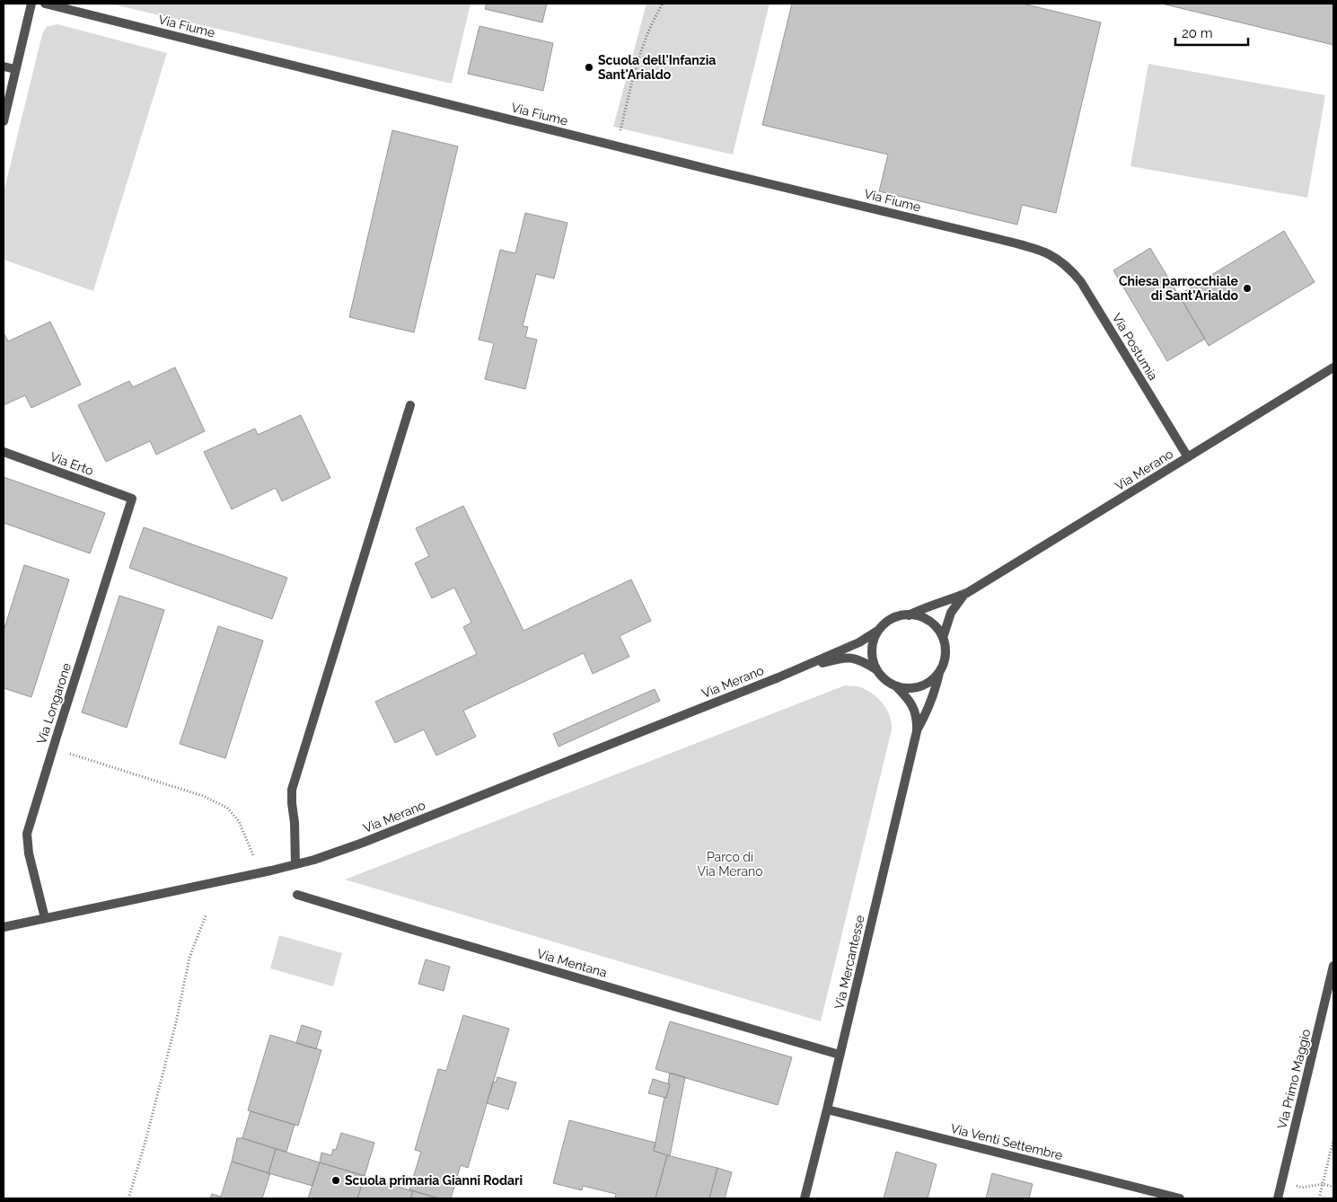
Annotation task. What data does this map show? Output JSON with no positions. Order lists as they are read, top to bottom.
{
  "streets": {
    "street": [
      "Via Fiume",
      "Via Postumia",
      "Via Erto",
      "Via Merano",
      "Via Longarone",
      "Via Mercantesse",
      "Via Mentana",
      "Via Primo Maggio",
      "Via Venti Settembre"
    ]
  },
  "crossings": [
    ["Via Fiume", "Via Postumia"],
    ["Via Postumia", "Via Merano"],
    ["Via Erto", "Via Longarone"],
    ["Via Merano", "Via Longarone"],
    ["Via Mercantesse", "Via Mentana"],
    ["Via Mercantesse", "Via Venti Settembre"]
  ],
  "parks": ["Parco di Via Merano"],
  "places": ["Scuola dell'Infanzia Sant'Arialdo", "Chiesa parrocchiale di Sant'Arialdo", "Scuola primaria Gianni Rodari"],
  "scale_bar": "20 m"
}
